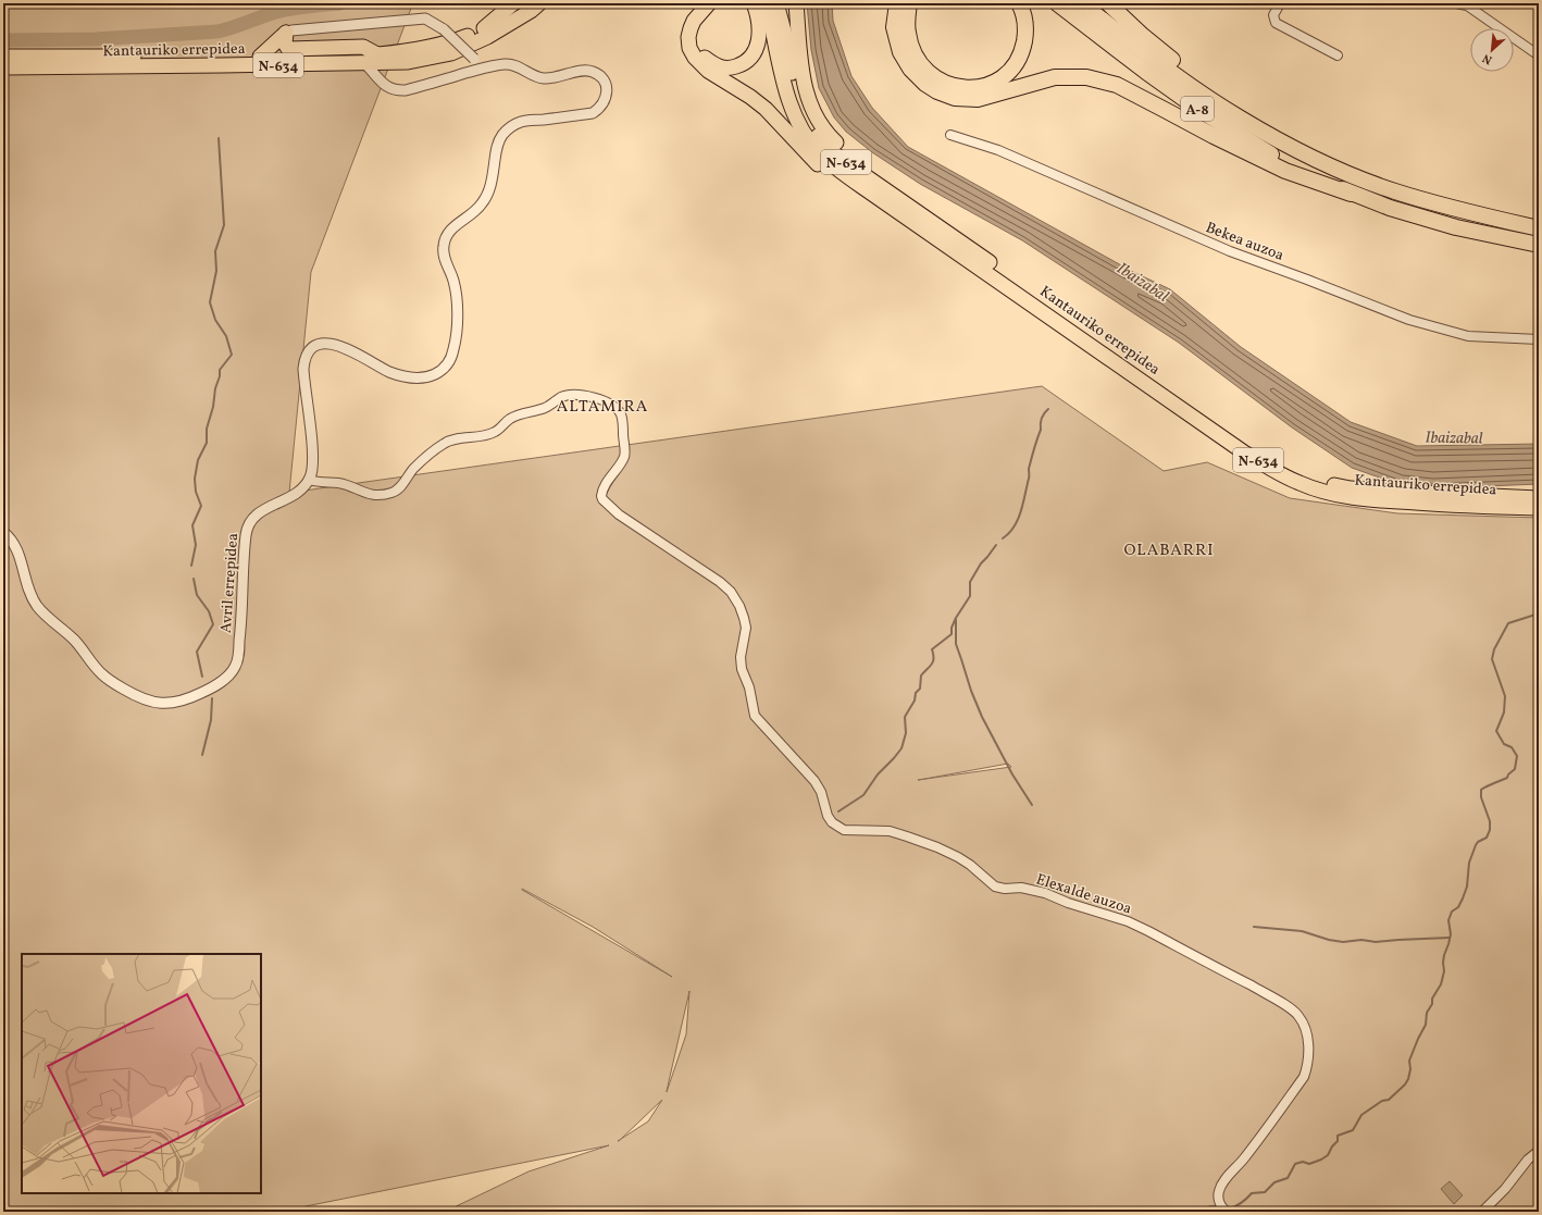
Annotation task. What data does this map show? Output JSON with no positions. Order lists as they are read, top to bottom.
{
  "streets": {
    "highway": ["Kantauriko errepidea", "N-634", "A-8"],
    "street": ["Bekea auzoa", "Avril errepidea", "Elexalde auzoa"]
  },
  "crossings": [
    ["Kantauriko errepidea", "N-634"],
    ["Avril errepidea", "Elexalde auzoa"]
  ],
  "districts": ["ALTAMIRA", "OLABARRI"],
  "water": ["Ibaizabal"],
  "north": "bottom left"
}
